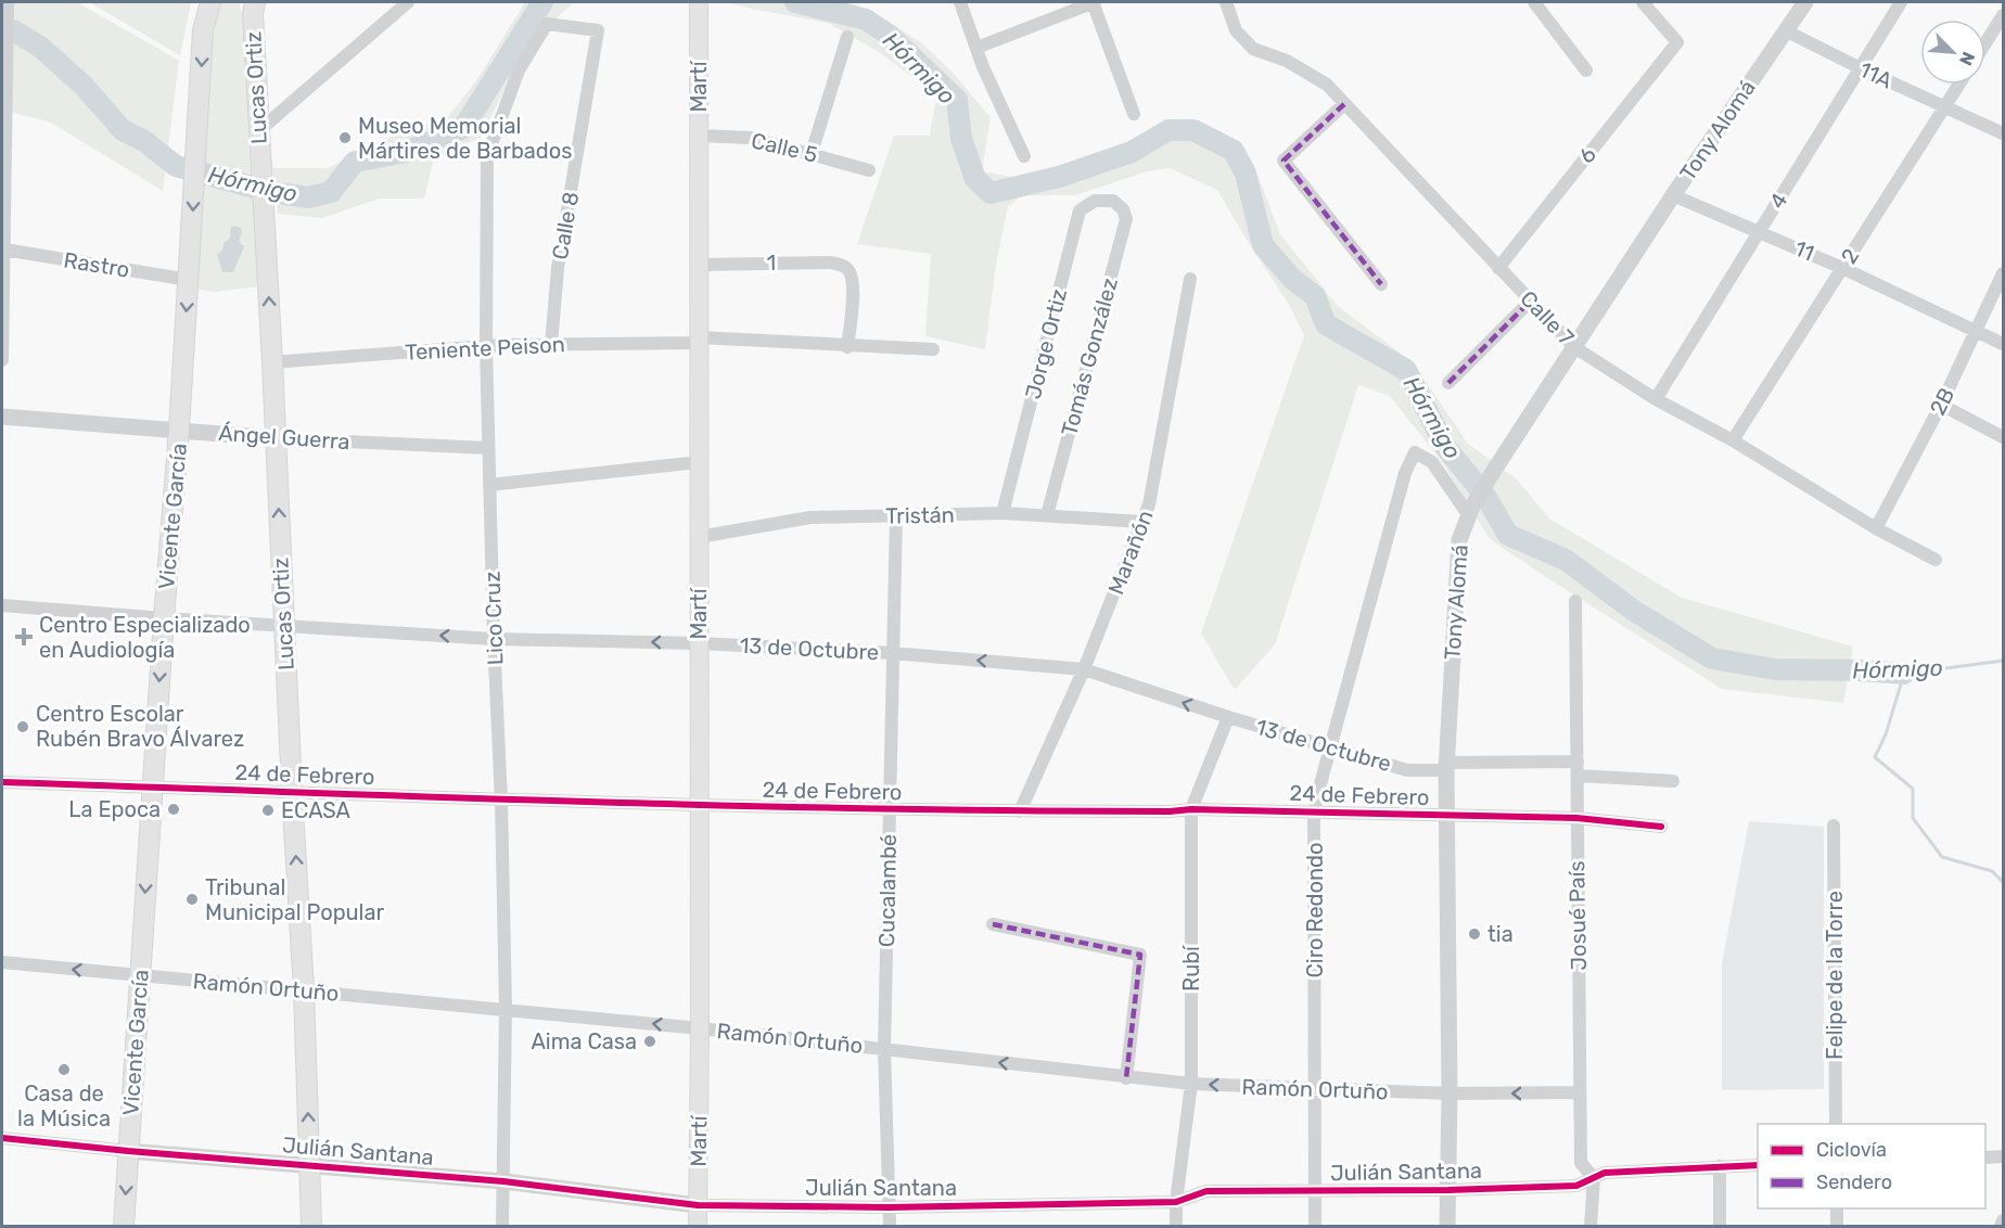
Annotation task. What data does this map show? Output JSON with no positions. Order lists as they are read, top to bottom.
{
  "streets": {
    "main road": ["Martí", "Lucas Ortiz", "Vicente García"],
    "street": [
      "11A",
      "Tony Alomá",
      "Calle 5",
      "6",
      "4",
      "Calle 8",
      "11",
      "2",
      "1",
      "Rastro",
      "Calle 7",
      "Jorge Ortiz",
      "Teniente Peison",
      "Tomás González",
      "2B",
      "Ángel Guerra",
      "Tristán",
      "Marañón",
      "Lico Cruz",
      "13 de Octubre",
      "24 de Febrero",
      "Cucalambé",
      "Ciro Redondo",
      "Josué País",
      "Rubí",
      "Felipe de la Torre",
      "Ramón Ortuño",
      "Julián Santana"
    ]
  },
  "crossings": [
    ["11A", "Tony Alomá"],
    ["11A", "4"],
    ["11A", "2"],
    ["Martí", "Calle 5"],
    ["Martí", "1"],
    ["Martí", "Teniente Peison"],
    ["Martí", "Tristán"],
    ["Martí", "13 de Octubre"],
    ["Martí", "24 de Febrero"],
    ["Martí", "Ramón Ortuño"],
    ["Martí", "Julián Santana"],
    ["Lucas Ortiz", "Teniente Peison"],
    ["Lucas Ortiz", "Ángel Guerra"],
    ["Lucas Ortiz", "13 de Octubre"],
    ["Lucas Ortiz", "24 de Febrero"],
    ["Lucas Ortiz", "Ramón Ortuño"],
    ["Lucas Ortiz", "Julián Santana"],
    ["Tony Alomá", "11"],
    ["Tony Alomá", "Calle 7"],
    ["Tony Alomá", "13 de Octubre"],
    ["Tony Alomá", "24 de Febrero"],
    ["Tony Alomá", "Ciro Redondo"],
    ["Tony Alomá", "Ramón Ortuño"],
    ["Tony Alomá", "Julián Santana"],
    ["6", "Calle 7"],
    ["4", "11"],
    ["4", "Calle 7"],
    ["Calle 8", "Teniente Peison"],
    ["Calle 8", "Lico Cruz"],
    ["11", "2"],
    ["11", "2B"],
    ["2", "Calle 7"],
    ["1", "Teniente Peison"],
    ["Rastro", "Vicente García"],
    ["Calle 7", "2B"],
    ["Jorge Ortiz", "Tomás González"],
    ["Jorge Ortiz", "Tristán"],
    ["Teniente Peison", "Lico Cruz"],
    ["Tomás González", "Tristán"],
    ["Ángel Guerra", "Vicente García"],
    ["Ángel Guerra", "Lico Cruz"],
    ["Tristán", "Marañón"],
    ["Tristán", "Cucalambé"],
    ["Vicente García", "13 de Octubre"],
    ["Vicente García", "24 de Febrero"],
    ["Vicente García", "Ramón Ortuño"],
    ["Vicente García", "Julián Santana"],
    ["Marañón", "13 de Octubre"],
    ["Marañón", "24 de Febrero"],
    ["Lico Cruz", "13 de Octubre"],
    ["Lico Cruz", "24 de Febrero"],
    ["Lico Cruz", "Ramón Ortuño"],
    ["Lico Cruz", "Julián Santana"],
    ["13 de Octubre", "Cucalambé"],
    ["13 de Octubre", "Ciro Redondo"],
    ["13 de Octubre", "Josué País"],
    ["13 de Octubre", "Rubí"],
    ["24 de Febrero", "Cucalambé"],
    ["24 de Febrero", "Ciro Redondo"],
    ["24 de Febrero", "Josué País"],
    ["24 de Febrero", "Rubí"],
    ["Cucalambé", "Ramón Ortuño"],
    ["Cucalambé", "Julián Santana"],
    ["Ciro Redondo", "Ramón Ortuño"],
    ["Ciro Redondo", "Julián Santana"],
    ["Josué País", "Ramón Ortuño"],
    ["Josué País", "Julián Santana"],
    ["Rubí", "Ramón Ortuño"],
    ["Rubí", "Julián Santana"]
  ],
  "one_way": [
    "Lucas Ortiz",
    "Vicente García",
    "13 de Octubre",
    "Ramón Ortuño"
  ],
  "water": ["Hórmigo"],
  "places": {
    "other": [
      "Museo Memorial Mártires de Barbados",
      "Centro Escolar Rubén Bravo Álvarez",
      "La Epoca",
      "ECASA",
      "Tribunal Municipal Popular",
      "tia",
      "Aima Casa",
      "Casa de la Música"
    ],
    "health": ["Centro Especializado en Audiología"]
  },
  "legend": ["Ciclovía", "Sendero"],
  "north": "bottom right"
}
